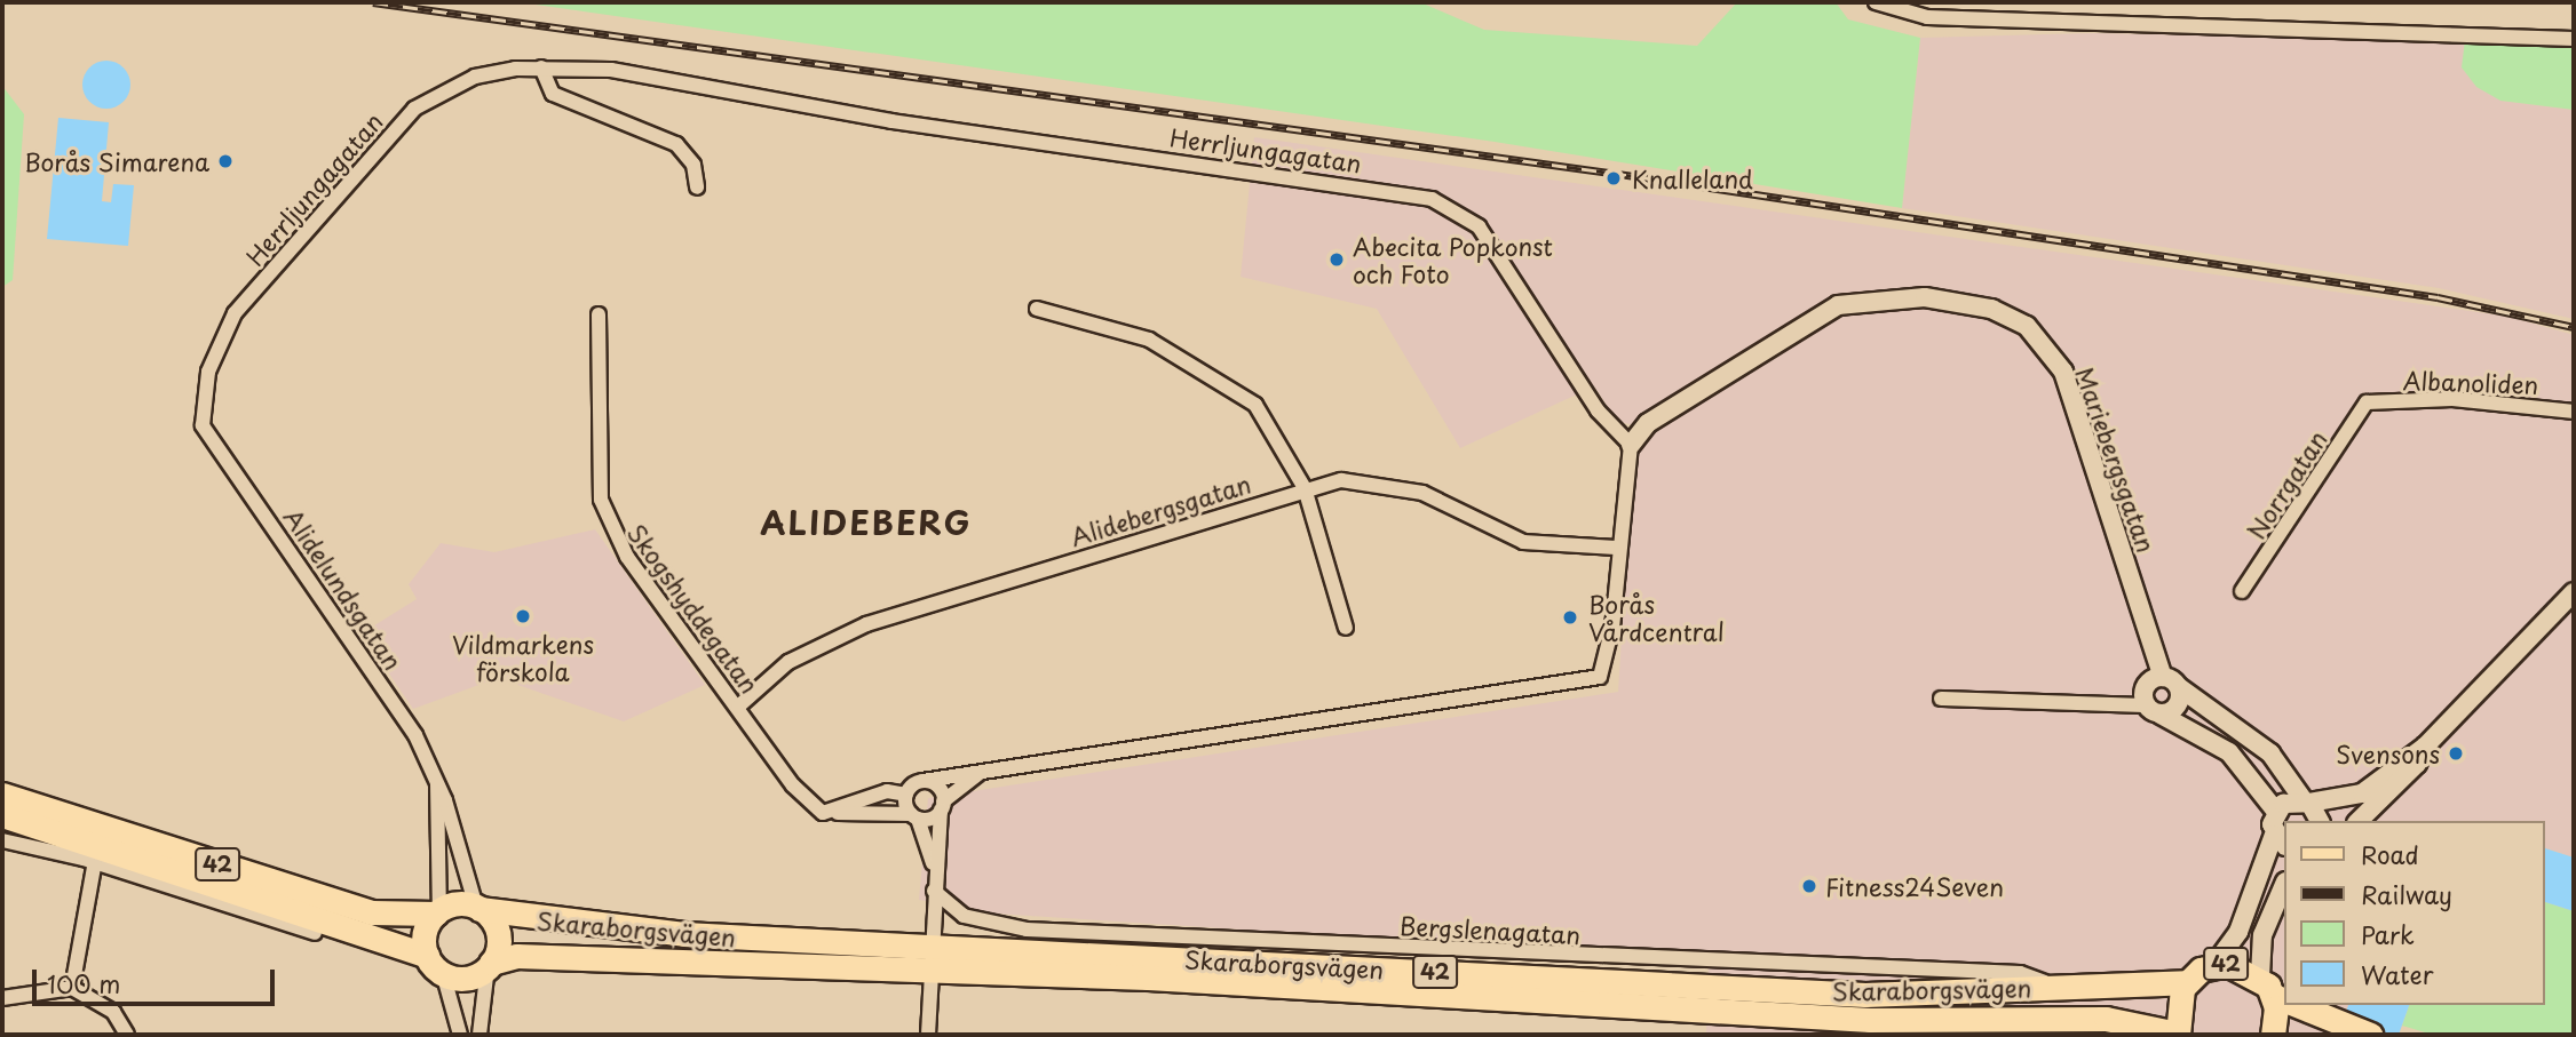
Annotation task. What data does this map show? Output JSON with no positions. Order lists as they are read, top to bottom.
{
  "streets": {
    "main road": ["42", "Skaraborgsvägen"],
    "street": [
      "Herrljungagatan",
      "Albanoliden",
      "Mariebergsgatan",
      "Norrgatan",
      "Alidebergsgatan",
      "Alidelundsgatan",
      "Skogshyddegatan",
      "Bergslenagatan"
    ]
  },
  "crossings": [
    ["Herrljungagatan", "Mariebergsgatan"],
    ["Herrljungagatan", "Alidelundsgatan"],
    ["Albanoliden", "Norrgatan"],
    ["Alidebergsgatan", "Skogshyddegatan"],
    ["Alidelundsgatan", "42"],
    ["Alidelundsgatan", "Skaraborgsvägen"],
    ["42", "Skaraborgsvägen"],
    ["Skaraborgsvägen", "Bergslenagatan"]
  ],
  "districts": ["ALIDEBERG"],
  "places": [
    "Borås Simarena",
    "Knalleland",
    "Abecita Popkonst och Foto",
    "Vildmarkens förskola",
    "Borås Vårdcentral",
    "Svensons",
    "Fitness24Seven"
  ],
  "legend": [
    "Road",
    "Railway",
    "Park",
    "Water"
  ],
  "scale_bar": "100 m"
}
